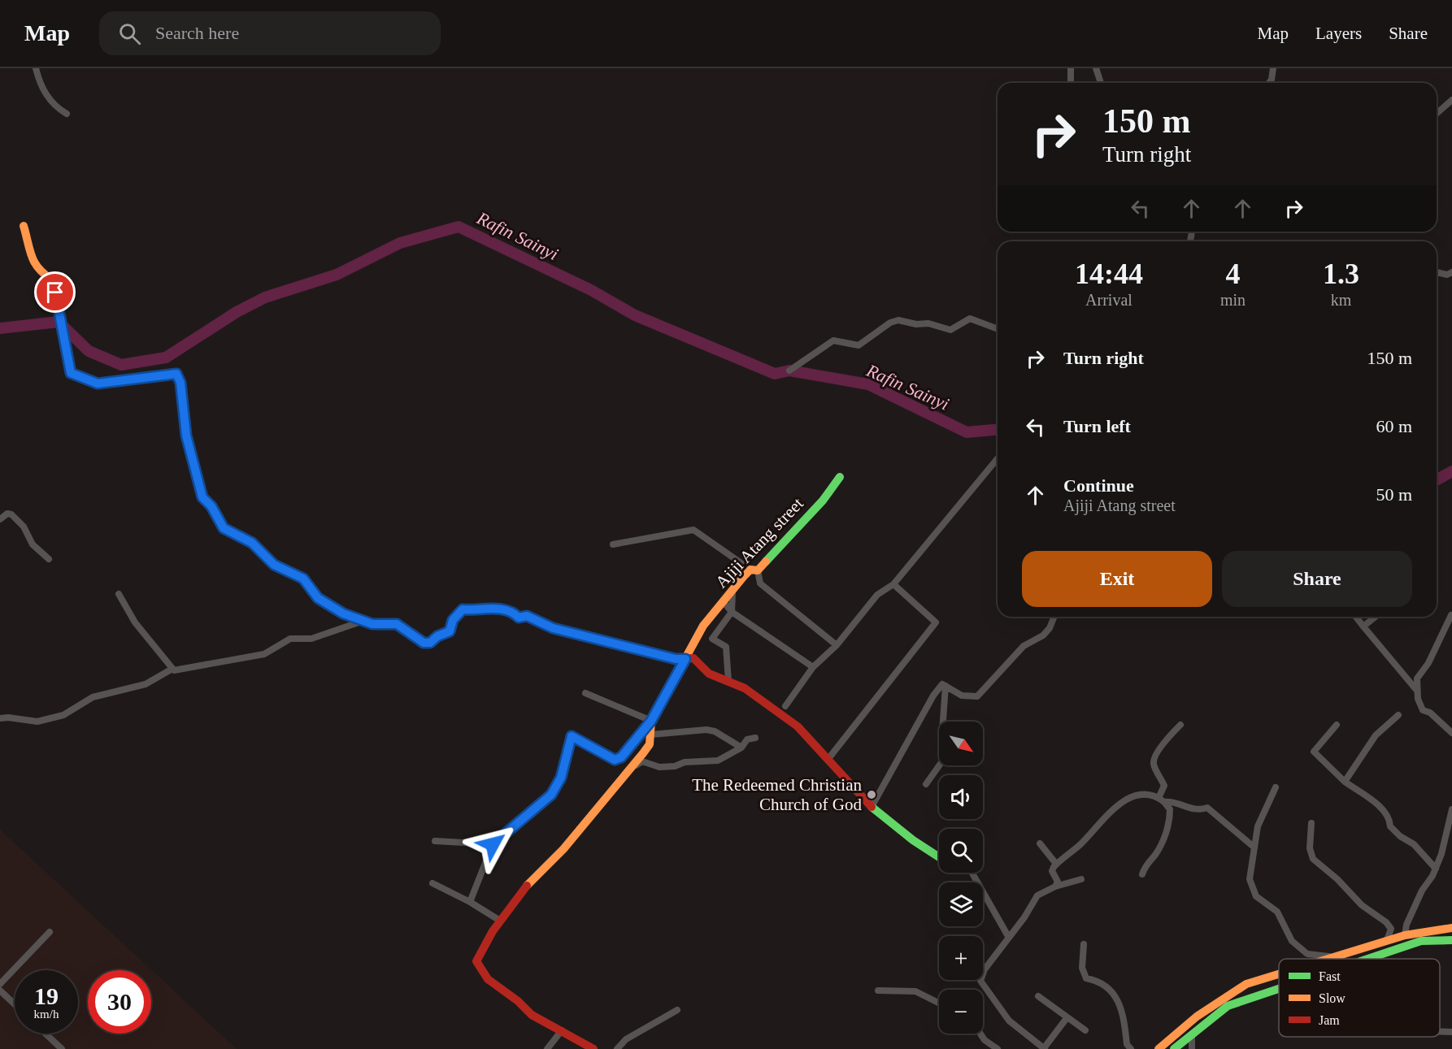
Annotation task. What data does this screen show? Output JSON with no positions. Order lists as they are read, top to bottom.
{
  "streets": {
    "street": ["Ajiji Atang street"]
  },
  "water": ["Rafin Sainyi"],
  "places": ["The Redeemed Christian Church of God"],
  "legend": ["Fast", "Slow", "Jam"],
  "north": "bottom right",
  "page": {
    "header": "Map",
    "search": "Search here",
    "nav": ["Map", "Layers", "Share"],
    "turn": ["150 m", "Turn right"],
    "eta": [
      "14:44",
      "Arrival",
      "4",
      "min",
      "1.3",
      "km"
    ],
    "list": [
      {
        "name": "Turn right",
        "value": "150 m"
      },
      {
        "name": "Turn left",
        "value": "60 m"
      },
      {
        "name": "Continue",
        "note": "Ajiji Atang street",
        "value": "50 m"
      }
    ],
    "buttons": ["Exit", "Share"],
    "map_buttons": ["+", "−"],
    "speed": "19 km/h",
    "limit": "30"
  }
}
